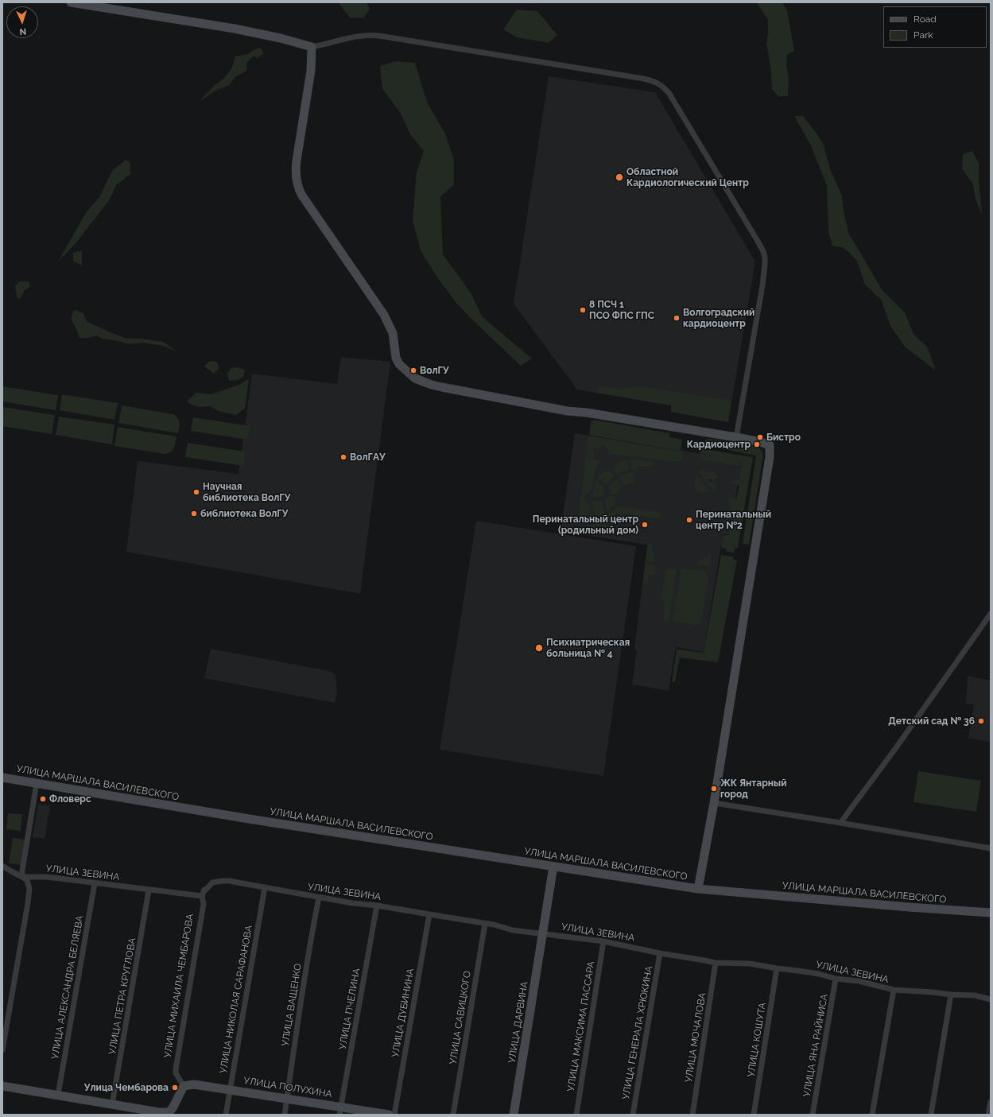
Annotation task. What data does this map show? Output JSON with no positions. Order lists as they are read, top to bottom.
{
  "streets": {
    "street": [
      "УЛИЦА МАРШАЛА ВАСИЛЕВСКОГО",
      "УЛИЦА ЗЕВИНА",
      "УЛИЦА МИХАИЛА ЧЕМБАРОВА",
      "УЛИЦА АЛЕКСАНДРА БЕЛЯЕВА",
      "УЛИЦА ПЕТРА КРУГЛОВА",
      "УЛИЦА НИКОЛАЯ САРАФАНОВА",
      "УЛИЦА ВАЩЕНКО",
      "УЛИЦА ПЧЕЛИНА",
      "УЛИЦА ДУБИНИНА",
      "УЛИЦА САВИЦКОГО",
      "УЛИЦА ДАРВИНА",
      "УЛИЦА МАКСИМА ПАССАРА",
      "УЛИЦА ГЕНЕРАЛА ХРЮКИНА",
      "УЛИЦА МОЧАЛОВА",
      "УЛИЦА КОШУТА",
      "УЛИЦА ЯНА РАЙНИСА",
      "УЛИЦА ПОЛУХИНА"
    ]
  },
  "crossings": [
    ["УЛИЦА МАРШАЛА ВАСИЛЕВСКОГО", "УЛИЦА ДАРВИНА"],
    ["УЛИЦА ЗЕВИНА", "УЛИЦА МИХАИЛА ЧЕМБАРОВА"],
    ["УЛИЦА ЗЕВИНА", "УЛИЦА АЛЕКСАНДРА БЕЛЯЕВА"],
    ["УЛИЦА ЗЕВИНА", "УЛИЦА ПЕТРА КРУГЛОВА"],
    ["УЛИЦА ЗЕВИНА", "УЛИЦА НИКОЛАЯ САРАФАНОВА"],
    ["УЛИЦА ЗЕВИНА", "УЛИЦА ВАЩЕНКО"],
    ["УЛИЦА ЗЕВИНА", "УЛИЦА ПЧЕЛИНА"],
    ["УЛИЦА ЗЕВИНА", "УЛИЦА ДУБИНИНА"],
    ["УЛИЦА ЗЕВИНА", "УЛИЦА САВИЦКОГО"],
    ["УЛИЦА ЗЕВИНА", "УЛИЦА ДАРВИНА"],
    ["УЛИЦА ЗЕВИНА", "УЛИЦА МАКСИМА ПАССАРА"],
    ["УЛИЦА ЗЕВИНА", "УЛИЦА ГЕНЕРАЛА ХРЮКИНА"],
    ["УЛИЦА ЗЕВИНА", "УЛИЦА МОЧАЛОВА"],
    ["УЛИЦА ЗЕВИНА", "УЛИЦА КОШУТА"],
    ["УЛИЦА ЗЕВИНА", "УЛИЦА ЯНА РАЙНИСА"],
    ["УЛИЦА МИХАИЛА ЧЕМБАРОВА", "УЛИЦА ПОЛУХИНА"],
    ["УЛИЦА НИКОЛАЯ САРАФАНОВА", "УЛИЦА ПОЛУХИНА"],
    ["УЛИЦА ВАЩЕНКО", "УЛИЦА ПОЛУХИНА"],
    ["УЛИЦА ПЧЕЛИНА", "УЛИЦА ПОЛУХИНА"]
  ],
  "places": [
    "Областной Кардиологический Центр",
    "8 ПСЧ 1 ПСО ФПС ГПС",
    "Волгоградский кардиоцентр",
    "ВолГУ",
    "Бистро",
    "Кардиоцентр",
    "ВолГАУ",
    "Научная библиотека ВолГУ",
    "библиотека ВолГУ",
    "Перинатальный центр №2",
    "Перинатальный центр (родильный дом)",
    "Психиатрическая больница № 4",
    "Детский сад № 36",
    "ЖК Янтарный город",
    "Фловерс",
    "Улица Чембарова"
  ],
  "legend": ["Road", "Park"],
  "north": "bottom"
}
